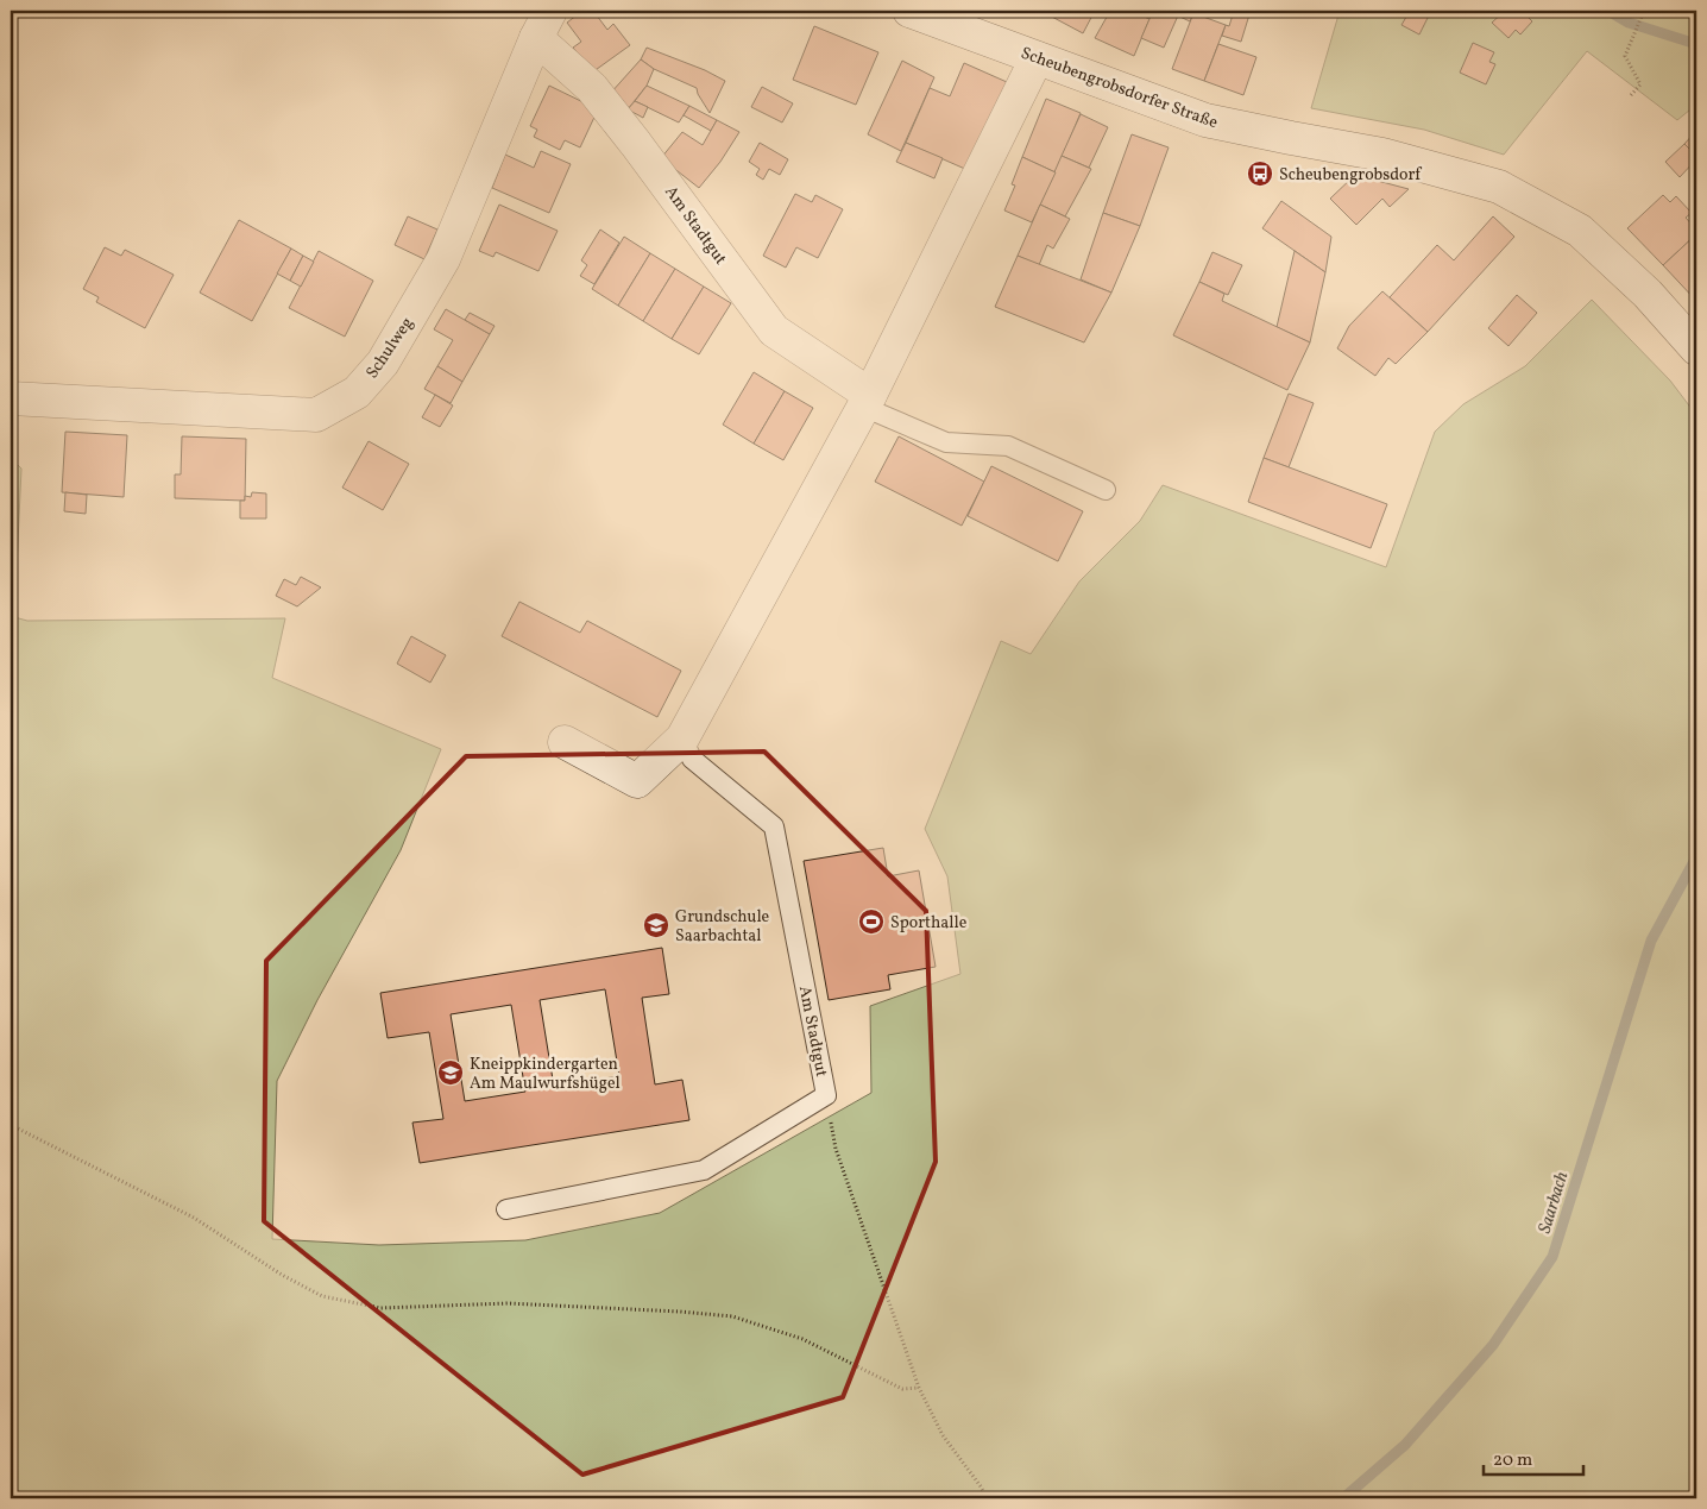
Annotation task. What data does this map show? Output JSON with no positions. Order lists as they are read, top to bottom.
{
  "streets": {
    "street": ["Scheubengrobsdorfer Straße", "Am Stadtgut", "Schulweg"]
  },
  "crossings": [
    ["Am Stadtgut", "Schulweg"]
  ],
  "water": ["Saarbach"],
  "places": {
    "bus stop": ["Scheubengrobsdorf"],
    "sports": ["Sporthalle"],
    "school or university": ["Grundschule Saarbachtal", "Kneippkindergarten Am Maulwurfshügel"]
  },
  "scale_bar": "20 m"
}
